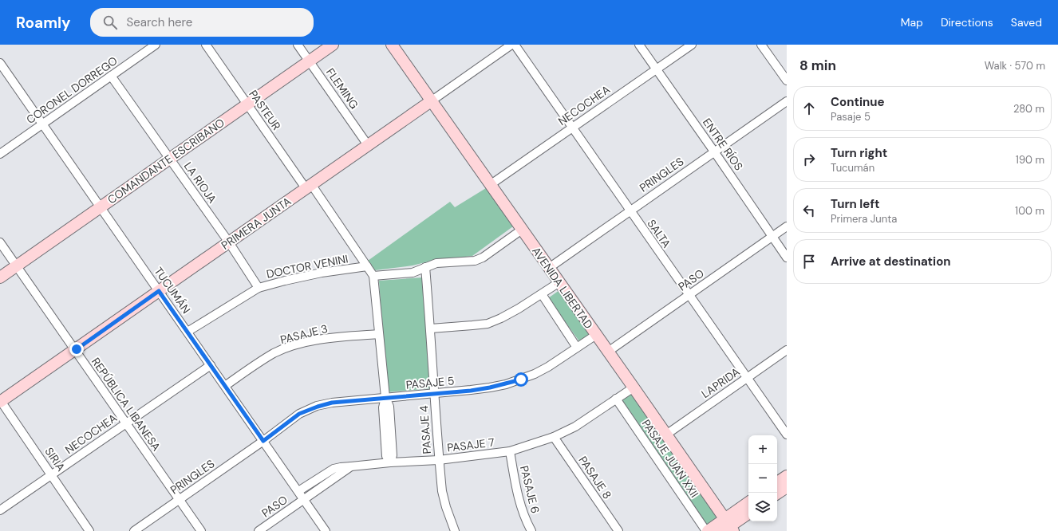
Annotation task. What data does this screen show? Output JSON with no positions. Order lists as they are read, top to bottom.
{
  "streets": {
    "main road": ["COMANDANTE ESCRIBANO", "PRIMERA JUNTA", "AVENIDA LIBERTAD"],
    "street": [
      "FLEMING",
      "CORONEL DORREGO",
      "NECOCHEA",
      "PASTEUR",
      "ENTRE RÍOS",
      "PRINGLES",
      "LA RIOJA",
      "SALTA",
      "DOCTOR VENINI",
      "PASO",
      "TUCUMÁN",
      "PASAJE 3",
      "PASAJE 5",
      "LAPRIDA",
      "REPÚBLICA LIBANESA",
      "PASAJE 4",
      "PASAJE 7",
      "PASAJE JUAN XXII",
      "SIRIA",
      "PASAJE 8",
      "PASAJE 6"
    ]
  },
  "crossings": [
    ["FLEMING", "COMANDANTE ESCRIBANO"],
    ["FLEMING", "PRIMERA JUNTA"],
    ["CORONEL DORREGO", "LA RIOJA"],
    ["CORONEL DORREGO", "TUCUMÁN"],
    ["NECOCHEA", "ENTRE RÍOS"],
    ["NECOCHEA", "SALTA"],
    ["NECOCHEA", "AVENIDA LIBERTAD"],
    ["NECOCHEA", "TUCUMÁN"],
    ["NECOCHEA", "REPÚBLICA LIBANESA"],
    ["NECOCHEA", "SIRIA"],
    ["PASTEUR", "COMANDANTE ESCRIBANO"],
    ["PASTEUR", "PRIMERA JUNTA"],
    ["PASTEUR", "DOCTOR VENINI"],
    ["ENTRE RÍOS", "PRINGLES"],
    ["ENTRE RÍOS", "PASO"],
    ["COMANDANTE ESCRIBANO", "LA RIOJA"],
    ["COMANDANTE ESCRIBANO", "TUCUMÁN"],
    ["COMANDANTE ESCRIBANO", "REPÚBLICA LIBANESA"],
    ["PRINGLES", "SALTA"],
    ["PRINGLES", "AVENIDA LIBERTAD"],
    ["PRINGLES", "TUCUMÁN"],
    ["PRINGLES", "PASAJE 5"],
    ["PRINGLES", "REPÚBLICA LIBANESA"],
    ["LA RIOJA", "PRIMERA JUNTA"],
    ["LA RIOJA", "DOCTOR VENINI"],
    ["PRIMERA JUNTA", "AVENIDA LIBERTAD"],
    ["PRIMERA JUNTA", "TUCUMÁN"],
    ["PRIMERA JUNTA", "REPÚBLICA LIBANESA"],
    ["PRIMERA JUNTA", "SIRIA"],
    ["SALTA", "PASO"],
    ["SALTA", "LAPRIDA"],
    ["DOCTOR VENINI", "TUCUMÁN"],
    ["PASO", "AVENIDA LIBERTAD"],
    ["PASO", "TUCUMÁN"],
    ["PASO", "PASAJE 7"],
    ["AVENIDA LIBERTAD", "PASAJE 5"],
    ["AVENIDA LIBERTAD", "LAPRIDA"],
    ["AVENIDA LIBERTAD", "PASAJE 7"],
    ["TUCUMÁN", "PASAJE 3"],
    ["TUCUMÁN", "PASAJE 5"],
    ["TUCUMÁN", "PASAJE 7"],
    ["PASAJE 5", "PASAJE 4"],
    ["PASAJE 4", "PASAJE 7"],
    ["PASAJE 7", "PASAJE JUAN XXII"],
    ["PASAJE 7", "PASAJE 8"],
    ["PASAJE 7", "PASAJE 6"]
  ],
  "page": {
    "header": "Roamly",
    "search": "Search here",
    "nav": ["Map", "Directions", "Saved"],
    "heading": ["8 min", "Walk · 570 m"],
    "list": [
      ["Continue", "Pasaje 5", "280 m"],
      ["Turn right", "Tucumán", "190 m"],
      ["Turn left", "Primera Junta", "100 m"],
      "Arrive at destination"
    ],
    "map_buttons": ["+", "−"]
  }
}
